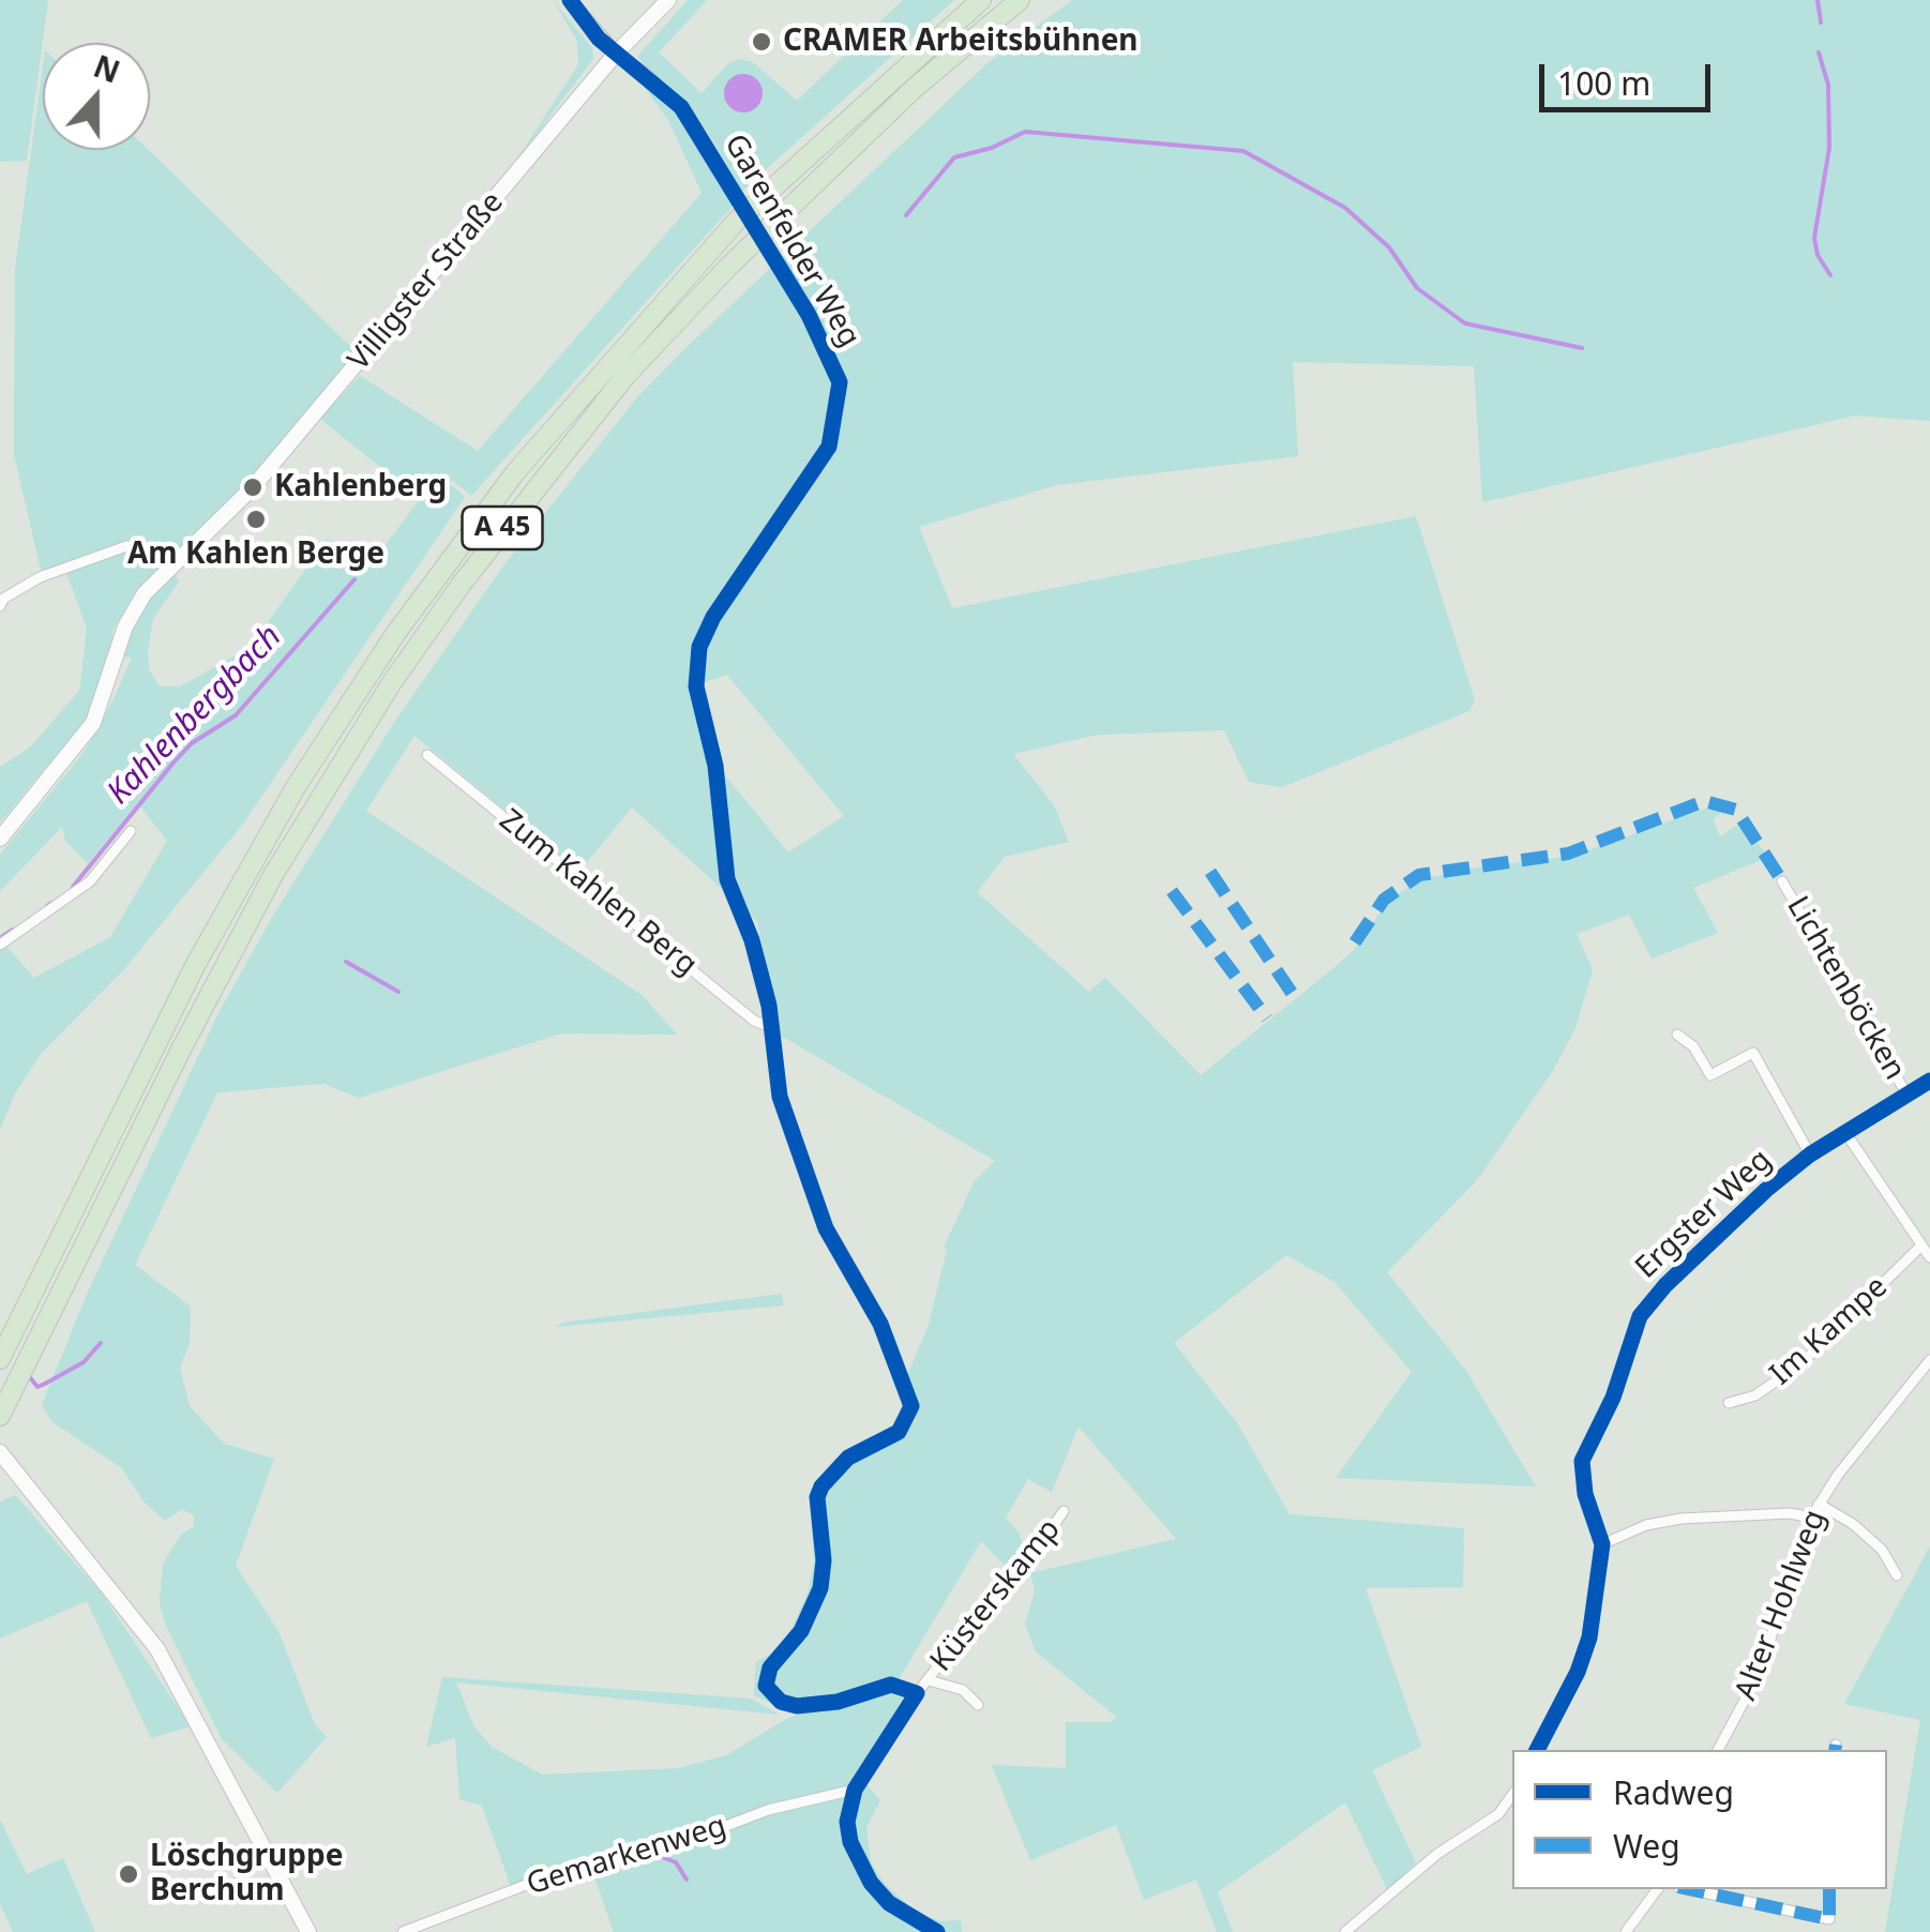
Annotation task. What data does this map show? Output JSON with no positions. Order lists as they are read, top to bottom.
{
  "streets": {
    "highway": ["A 45"],
    "main road": ["Villigster Straße"],
    "street": [
      "Garenfelder Weg",
      "Zum Kahlen Berg",
      "Lichtenböcken",
      "Ergster Weg",
      "Im Kampe",
      "Küsterskamp",
      "Alter Hohlweg",
      "Gemarkenweg"
    ]
  },
  "crossings": [
    ["Garenfelder Weg", "Villigster Straße"],
    ["Garenfelder Weg", "Zum Kahlen Berg"],
    ["Garenfelder Weg", "Küsterskamp"],
    ["Lichtenböcken", "Ergster Weg"]
  ],
  "water": ["Kahlenbergbach"],
  "places": [
    "CRAMER Arbeitsbühnen",
    "Kahlenberg",
    "Am Kahlen Berge",
    "Löschgruppe Berchum"
  ],
  "legend": ["Radweg", "Weg"],
  "scale_bar": "100 m",
  "north": "top"
}
